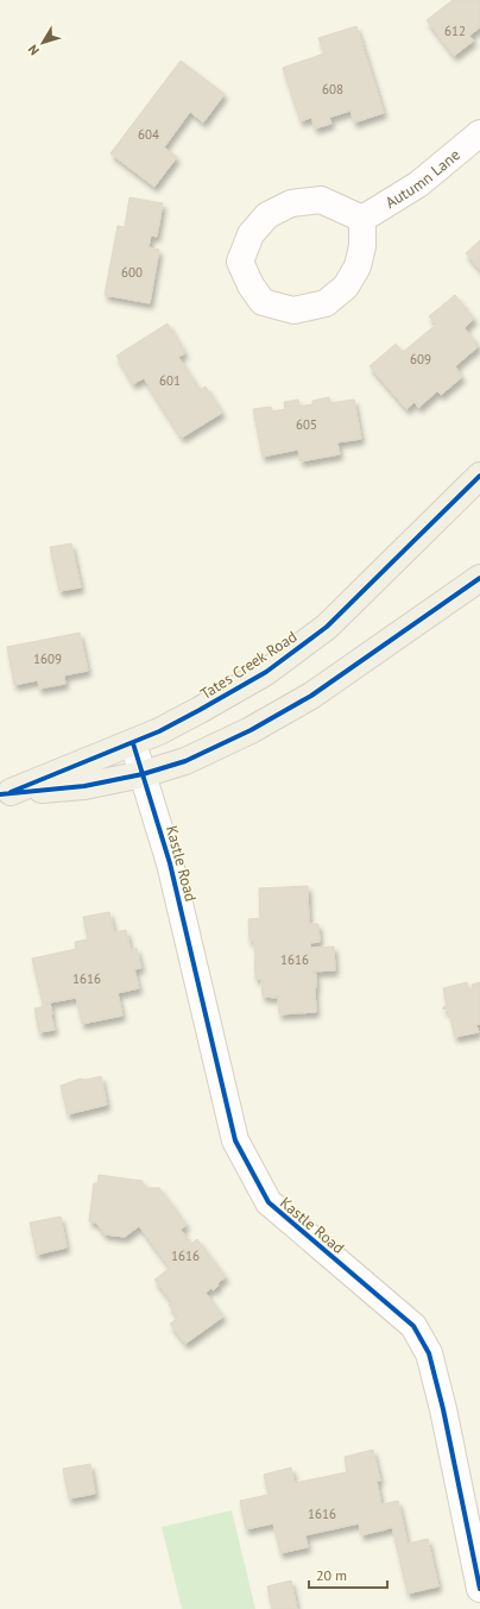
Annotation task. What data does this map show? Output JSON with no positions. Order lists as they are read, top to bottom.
{
  "streets": {
    "main road": ["Tates Creek Road"],
    "street": ["Autumn Lane", "Kastle Road"]
  },
  "crossings": [
    ["Tates Creek Road", "Kastle Road"]
  ],
  "house_numbers": [
    "612",
    "608",
    "604",
    "600",
    "609",
    "601",
    "605",
    "1609",
    "1616",
    "1616",
    "1616",
    "1616"
  ],
  "scale_bar": "20 m",
  "north": "bottom left"
}
